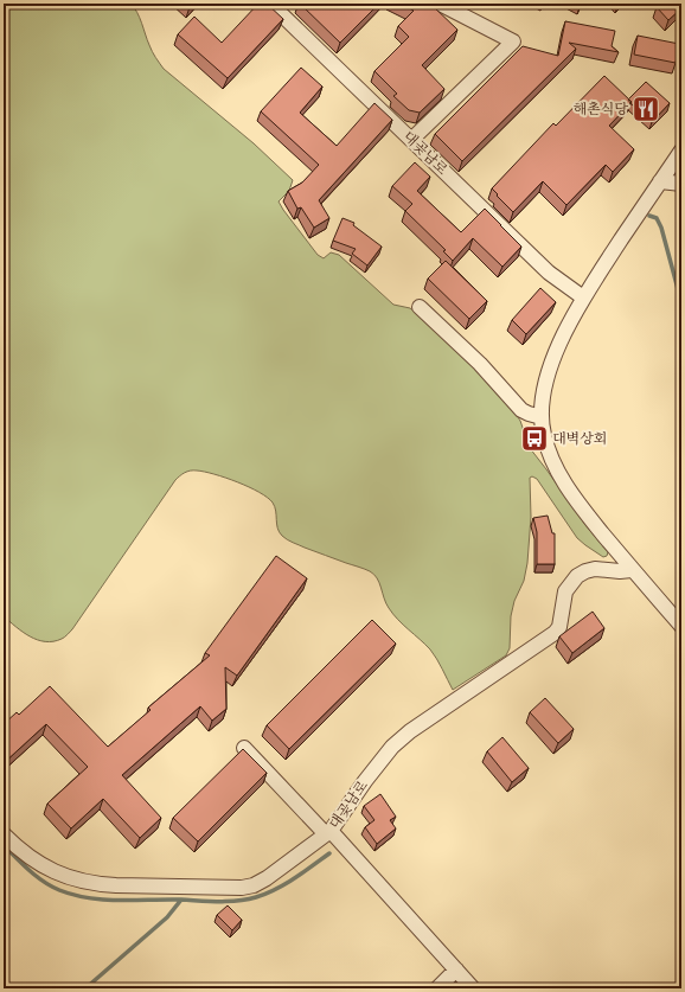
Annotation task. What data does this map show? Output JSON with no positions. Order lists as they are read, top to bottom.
{
  "streets": {
    "street": ["대곶남로"]
  },
  "places": {
    "restaurant": ["해촌식당"],
    "bus stop": ["대벽상회"]
  }
}
